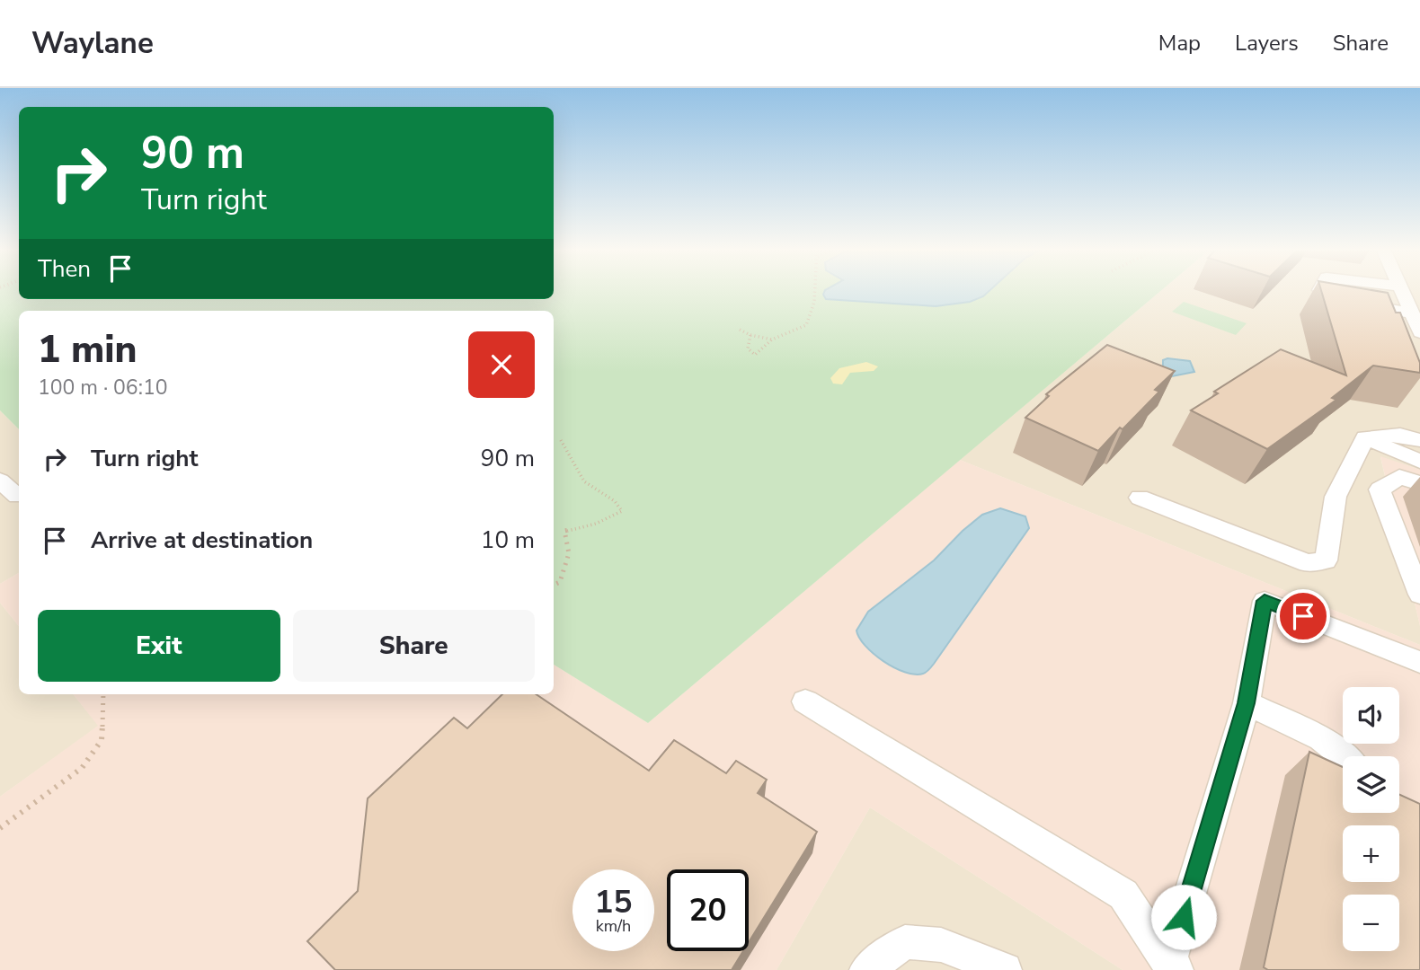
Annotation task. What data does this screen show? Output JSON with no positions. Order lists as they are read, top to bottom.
{
  "page": {
    "header": "Waylane",
    "nav": ["Map", "Layers", "Share"],
    "turn": ["90 m", "Turn right"],
    "then": "Then",
    "heading": ["1 min", "100 m · 06:10"],
    "list": [
      {
        "name": "Turn right",
        "value": "90 m"
      },
      {
        "name": "Arrive at destination",
        "value": "10 m"
      }
    ],
    "buttons": ["Exit", "Share"],
    "map_buttons": ["+", "−"],
    "speed": "15 km/h",
    "limit": "20"
  }
}
